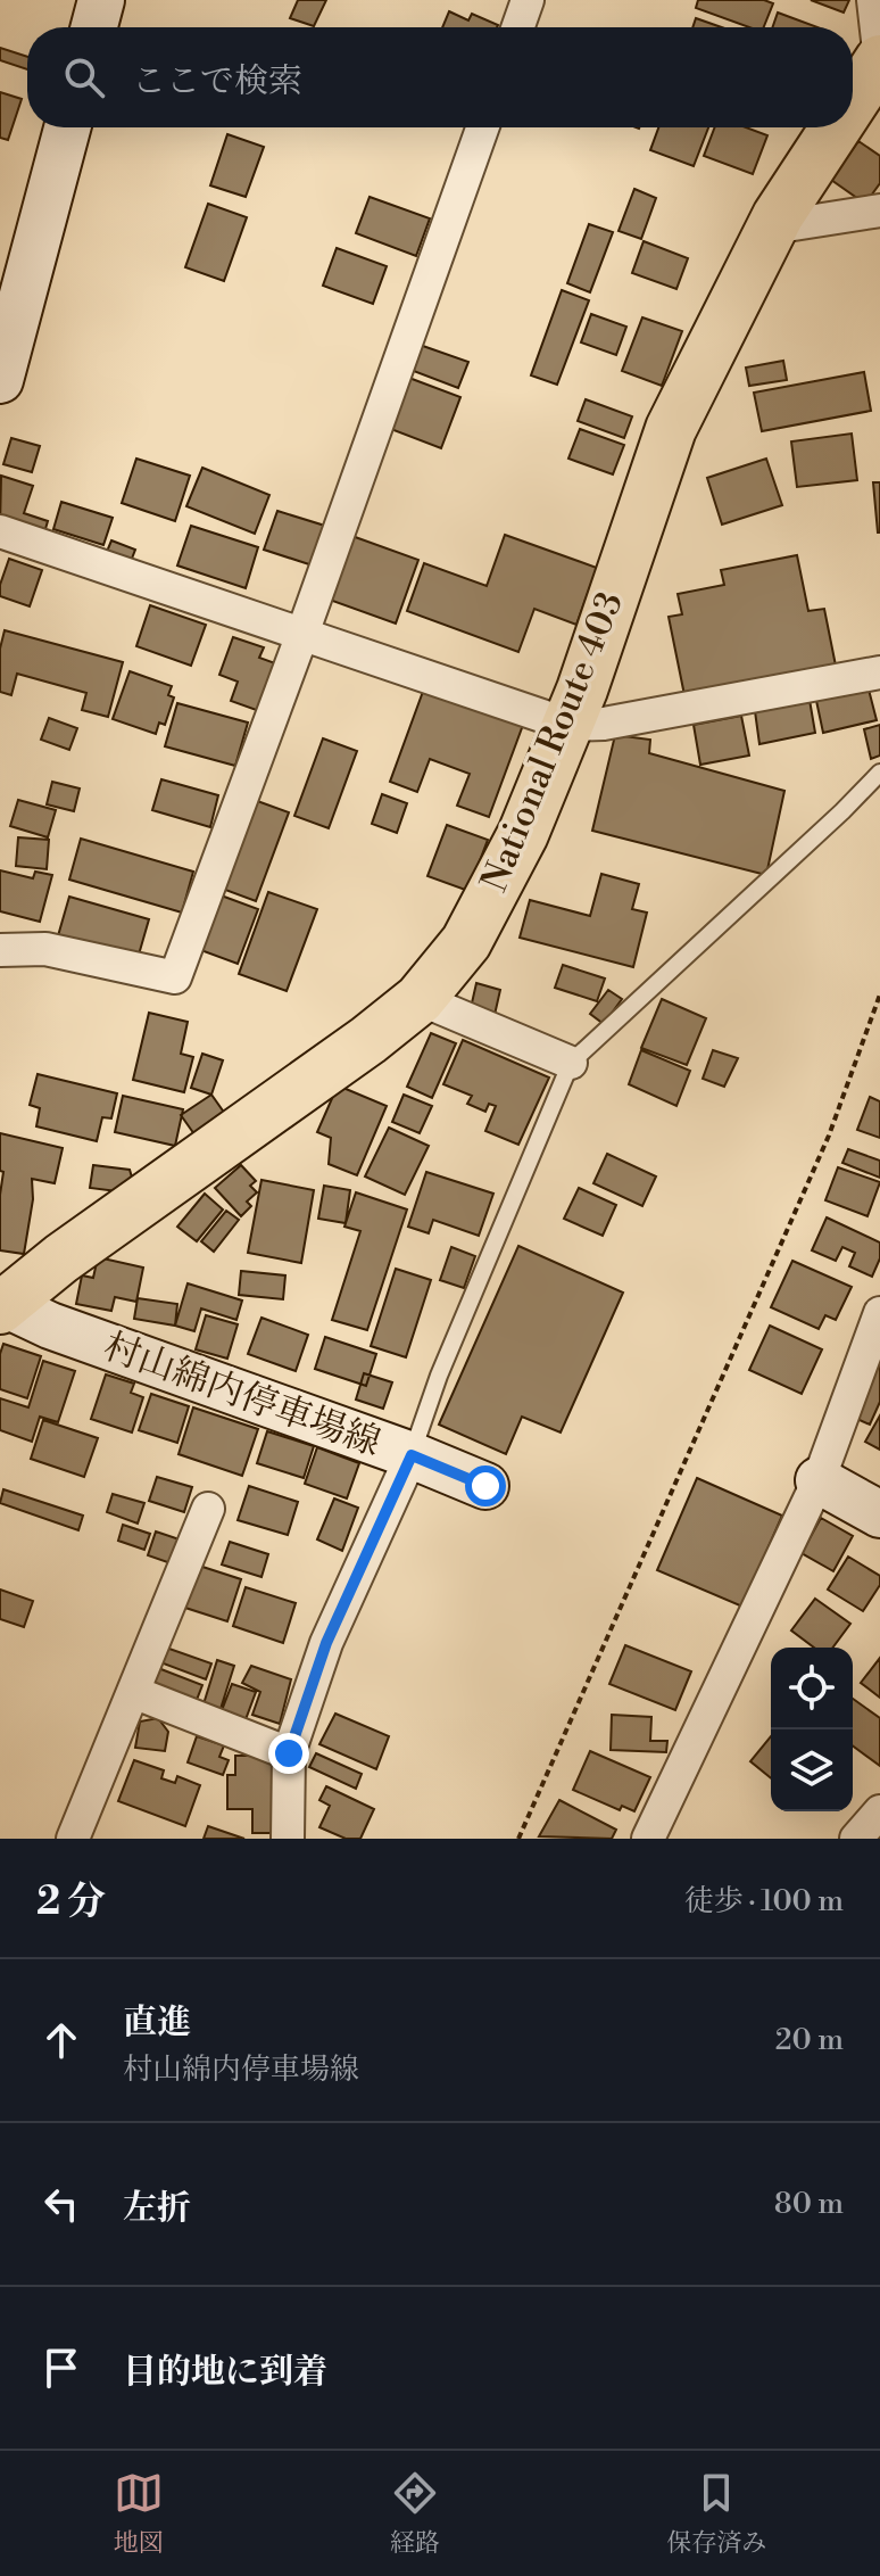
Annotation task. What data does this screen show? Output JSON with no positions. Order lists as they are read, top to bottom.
{
  "streets": {
    "highway": ["National Route 403"],
    "main road": ["村山綿内停車場線"]
  },
  "crossings": [
    ["National Route 403", "村山綿内停車場線"]
  ],
  "page": {
    "search": "ここで検索",
    "heading": ["2 分", "徒歩 · 100 m"],
    "list": [
      ["直進", "村山綿内停車場線", "20 m"],
      ["左折", "80 m"],
      "目的地に到着"
    ],
    "nav": ["地図", "経路", "保存済み"]
  }
}
